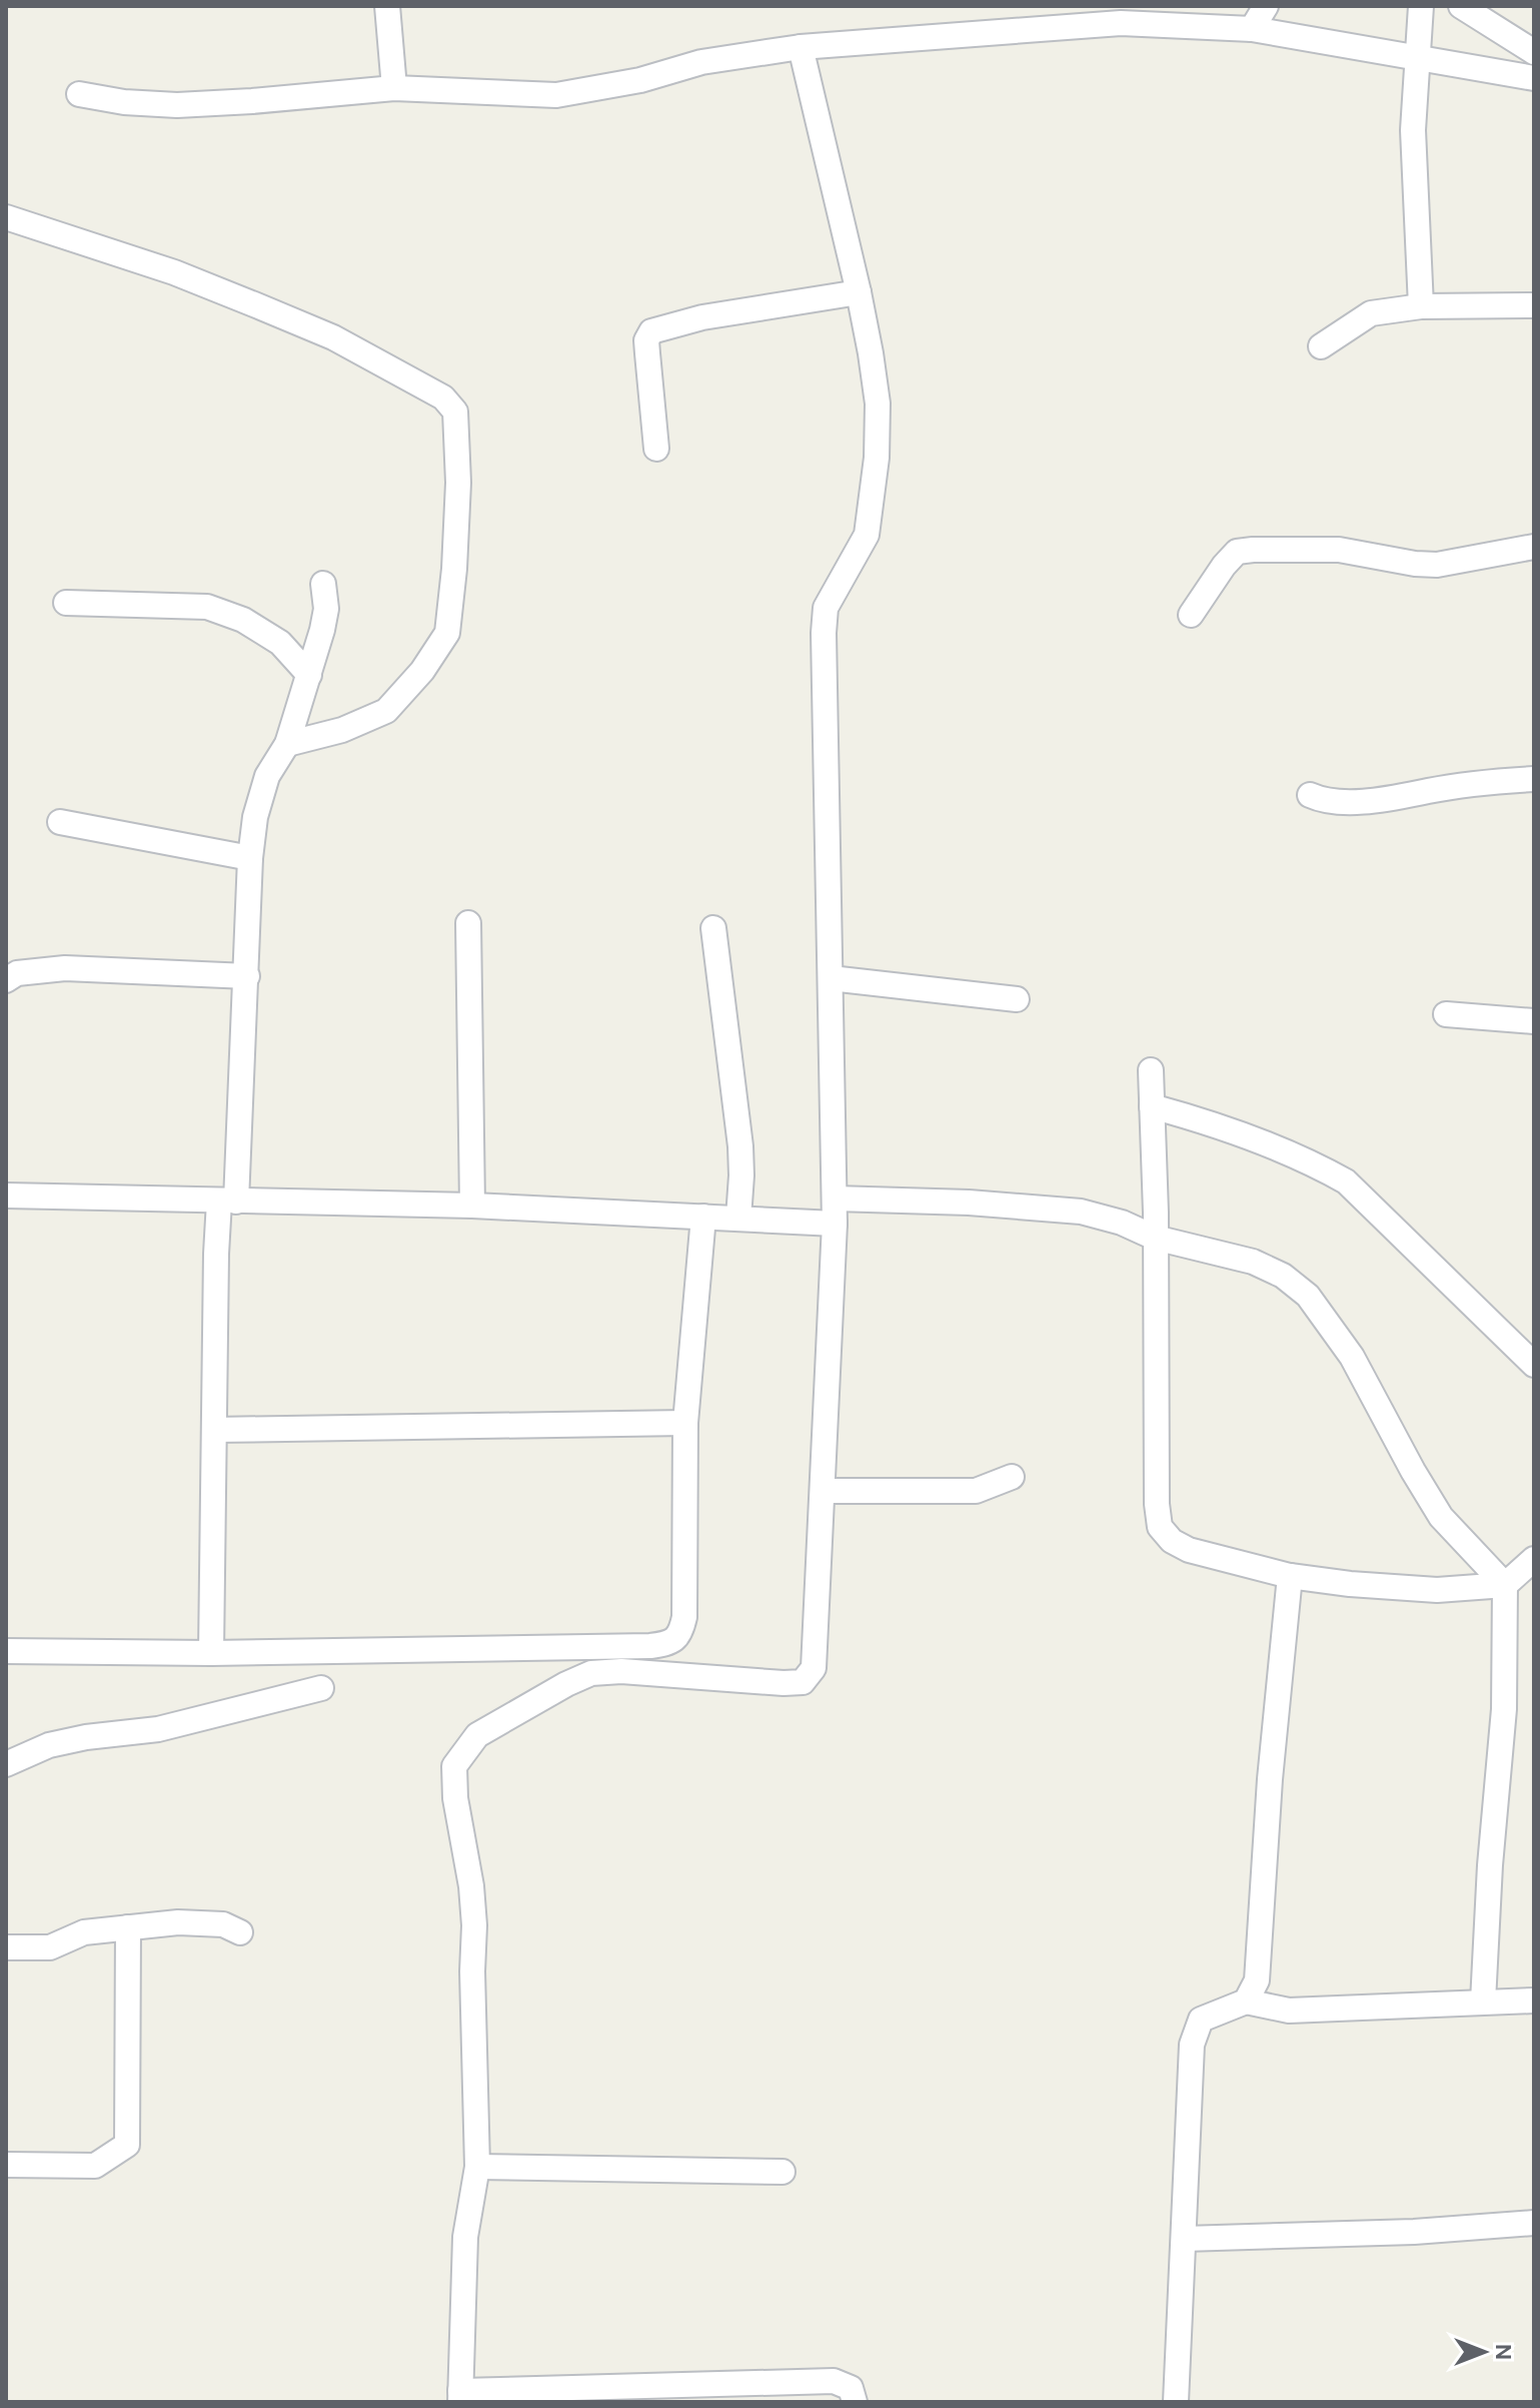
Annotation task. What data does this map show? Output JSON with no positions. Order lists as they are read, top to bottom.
{
  "north": "right"
}
